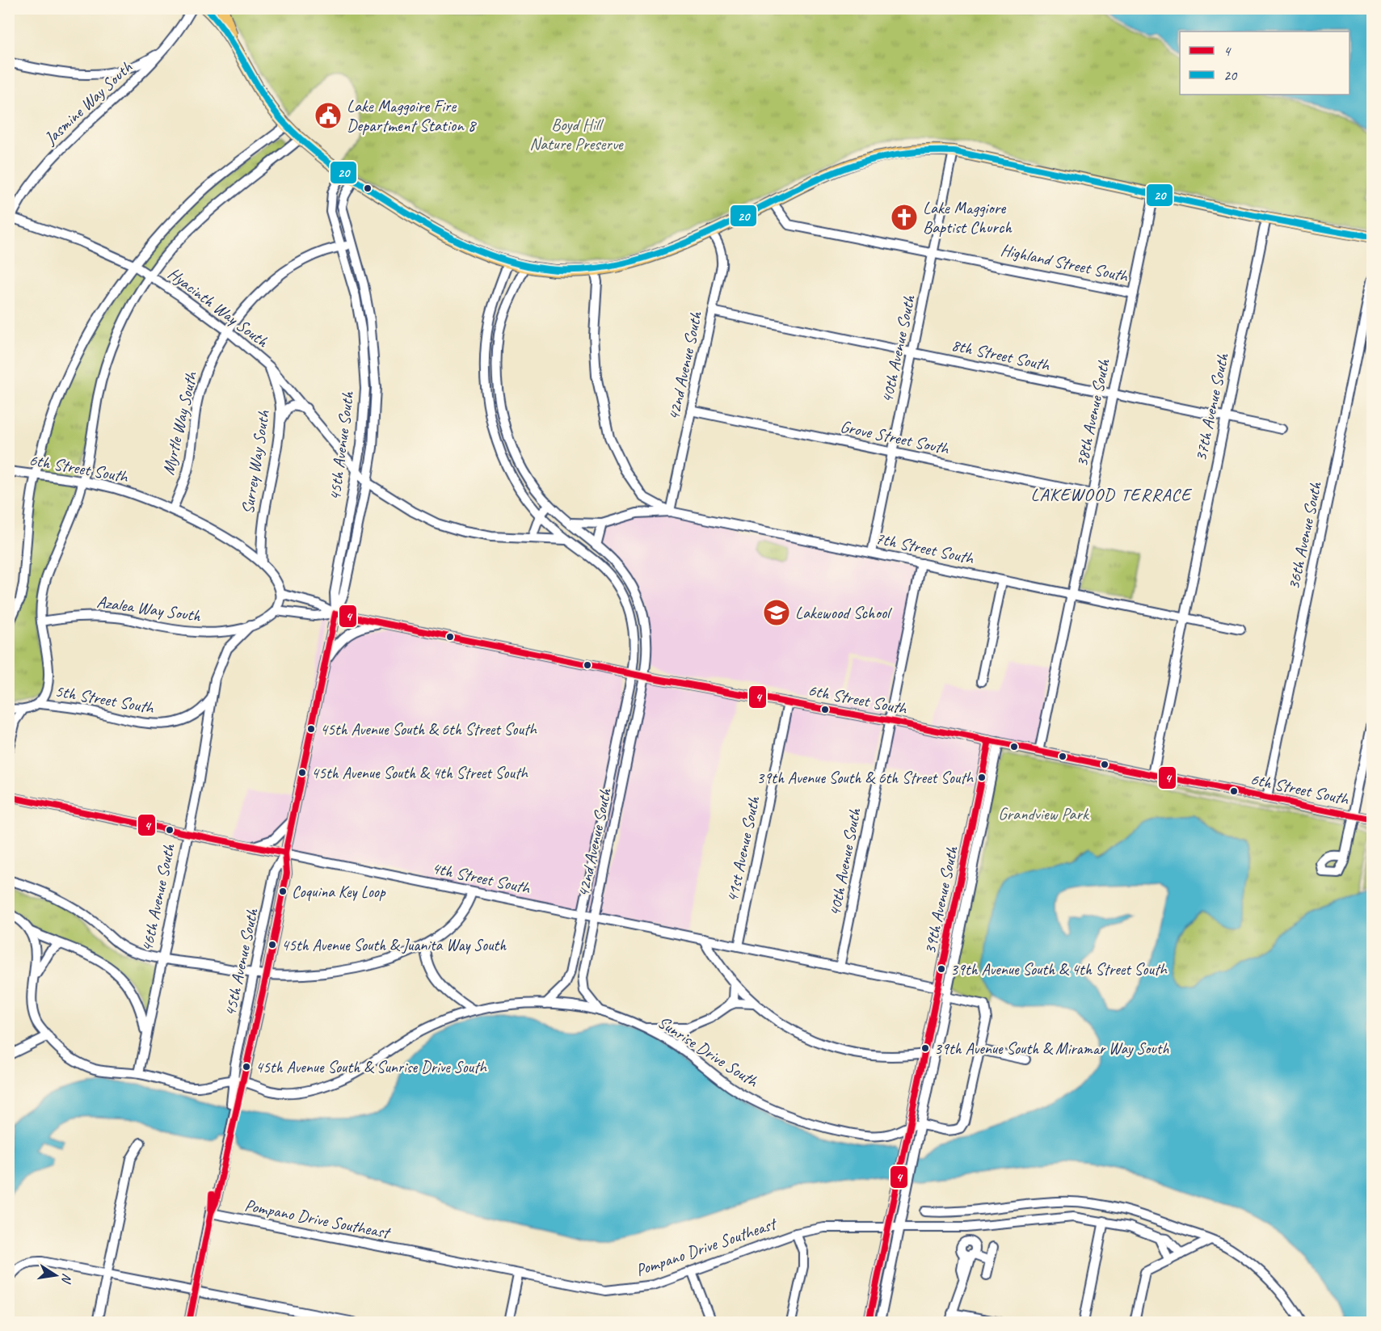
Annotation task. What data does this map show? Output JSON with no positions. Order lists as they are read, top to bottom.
{
  "streets": {
    "street": [
      "Jasmine Way South",
      "Highland Street South",
      "Hyacinth Way South",
      "40th Avenue South",
      "8th Street South",
      "42nd Avenue South",
      "37th Avenue South",
      "38th Avenue South",
      "Myrtle Way South",
      "Grove Street South",
      "45th Avenue South",
      "Surrey Way South",
      "6th Street South",
      "36th Avenue South",
      "7th Street South",
      "Azalea Way South",
      "5th Street South",
      "41st Avenue South",
      "4th Street South",
      "46th Avenue South",
      "39th Avenue South",
      "Sunrise Drive South",
      "Pompano Drive Southeast"
    ]
  },
  "crossings": [
    ["Jasmine Way South", "Hyacinth Way South"],
    ["Highland Street South", "40th Avenue South"],
    ["Highland Street South", "38th Avenue South"],
    ["Hyacinth Way South", "Myrtle Way South"],
    ["Hyacinth Way South", "45th Avenue South"],
    ["Hyacinth Way South", "Surrey Way South"],
    ["40th Avenue South", "8th Street South"],
    ["40th Avenue South", "Grove Street South"],
    ["40th Avenue South", "6th Street South"],
    ["40th Avenue South", "7th Street South"],
    ["40th Avenue South", "4th Street South"],
    ["8th Street South", "42nd Avenue South"],
    ["8th Street South", "37th Avenue South"],
    ["8th Street South", "38th Avenue South"],
    ["42nd Avenue South", "Grove Street South"],
    ["42nd Avenue South", "6th Street South"],
    ["42nd Avenue South", "7th Street South"],
    ["42nd Avenue South", "4th Street South"],
    ["42nd Avenue South", "Sunrise Drive South"],
    ["37th Avenue South", "6th Street South"],
    ["37th Avenue South", "7th Street South"],
    ["38th Avenue South", "Grove Street South"],
    ["38th Avenue South", "6th Street South"],
    ["38th Avenue South", "7th Street South"],
    ["Myrtle Way South", "45th Avenue South"],
    ["Myrtle Way South", "6th Street South"],
    ["45th Avenue South", "6th Street South"],
    ["45th Avenue South", "4th Street South"],
    ["45th Avenue South", "Sunrise Drive South"],
    ["Surrey Way South", "6th Street South"],
    ["6th Street South", "36th Avenue South"],
    ["6th Street South", "Azalea Way South"],
    ["6th Street South", "41st Avenue South"],
    ["6th Street South", "39th Avenue South"],
    ["Azalea Way South", "46th Avenue South"],
    ["5th Street South", "46th Avenue South"],
    ["41st Avenue South", "4th Street South"],
    ["4th Street South", "46th Avenue South"],
    ["4th Street South", "39th Avenue South"],
    ["4th Street South", "Sunrise Drive South"],
    ["46th Avenue South", "Sunrise Drive South"],
    ["39th Avenue South", "Sunrise Drive South"]
  ],
  "districts": ["LAKEWOOD TERRACE"],
  "parks": ["Boyd Hill Nature Preserve", "Grandview Park"],
  "places": {
    "public building": ["Lake Maggoire Fire Department Station 8"],
    "church": ["Lake Maggiore Baptist Church"],
    "school or university": ["Lakewood School"],
    "other": [
      "45th Avenue South & 6th Street South",
      "45th Avenue South & 4th Street South",
      "39th Avenue South & 6th Street South",
      "Coquina Key Loop",
      "45th Avenue South & Juanita Way South",
      "39th Avenue South & 4th Street South",
      "39th Avenue South & Miramar Way South",
      "45th Avenue South & Sunrise Drive South"
    ]
  },
  "lines": ["transit line 20", "transit line 4"],
  "legend": ["4", "20"],
  "north": "right"
}
